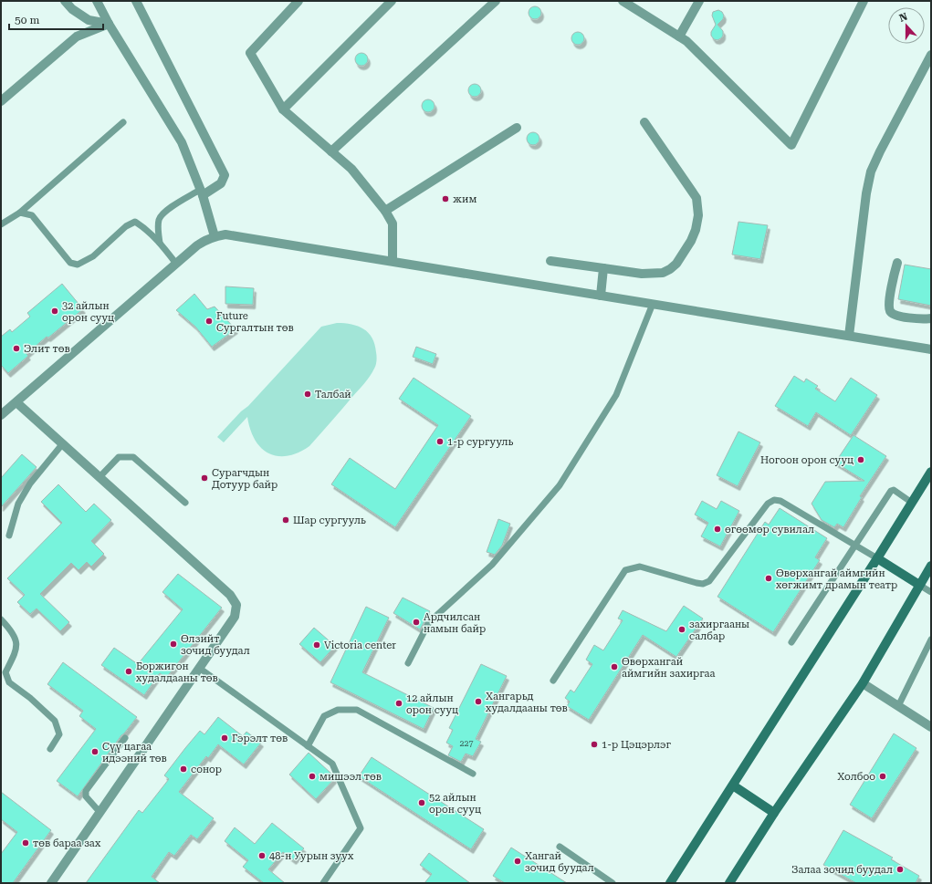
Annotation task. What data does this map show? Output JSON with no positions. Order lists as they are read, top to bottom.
{
  "places": [
    "жим",
    "32 айлын орон сууц",
    "Future Сургалтын төв",
    "Элит төв",
    "Талбай",
    "1-р сургууль",
    "Ногоон орон сууц",
    "Сурагчдын Дотуур байр",
    "Шар сургууль",
    "өгөөмөр сувилал",
    "Өвөрхангай аймгийн хөгжимт драмын театр",
    "Ардчилсан намын байр",
    "захиргааны салбар",
    "Өлзийт зочид буудал",
    "Victoria center",
    "Өвөрхангай аймгийн захиргаа",
    "Боржигон худалдааны төв",
    "Хангарьд худалдааны төв",
    "12 айлын орон сууц",
    "Гэрэлт төв",
    "1-р Цэцэрлэг",
    "Сүү цагаа идээний төв",
    "сонор",
    "мишээл төв",
    "Холбоо",
    "52 айлын орон сууц",
    "төв бараа зах",
    "48-н Уурын зуух",
    "Хангай зочид буудал",
    "Залаа зочид буудал"
  ],
  "house_numbers": ["227"],
  "scale_bar": "50 m",
  "north": "top"
}
